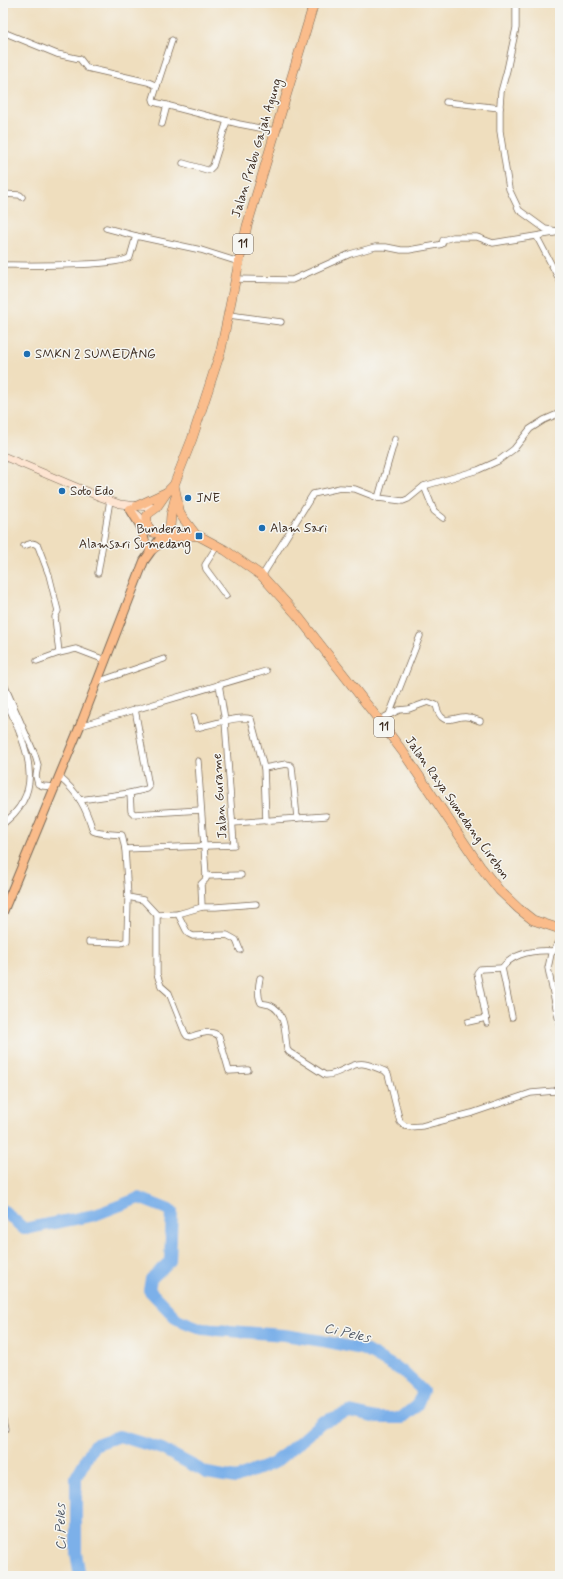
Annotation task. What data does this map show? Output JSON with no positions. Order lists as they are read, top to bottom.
{
  "streets": {
    "highway": ["Jalan Prabu Gajah Agung", "11", "Jalan Raya Sumedang Cirebon"],
    "street": ["Jalan Gurame"]
  },
  "crossings": [
    ["Jalan Prabu Gajah Agung", "11"],
    ["11", "Jalan Raya Sumedang Cirebon"]
  ],
  "water": ["Ci Peles"],
  "places": {
    "other": [
      "SMKN 2 SUMEDANG",
      "Soto Edo",
      "JNE",
      "Alam Sari"
    ],
    "transit": ["Bunderan Alamsari Sumedang"]
  }
}
